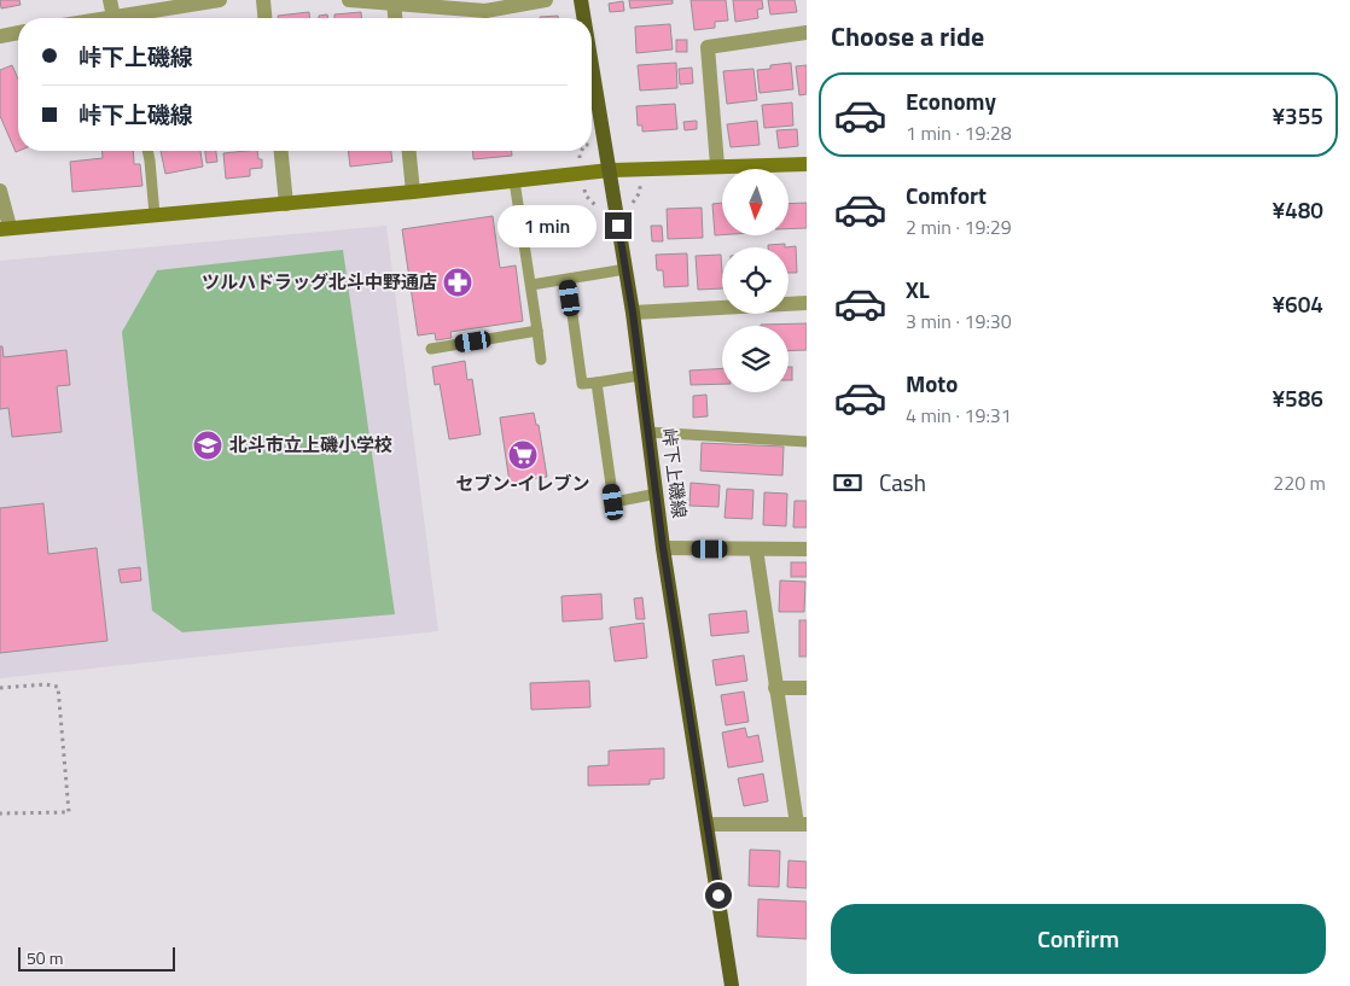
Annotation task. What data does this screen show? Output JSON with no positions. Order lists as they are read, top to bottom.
{
  "streets": {
    "main road": ["峠下上磯線"]
  },
  "places": {
    "pharmacy": ["ツルハドラッグ北斗中野通店"],
    "school or university": ["北斗市立上磯小学校"],
    "supermarket": ["セブン-イレブン"]
  },
  "scale_bar": "50 m",
  "north": "bottom",
  "page": {
    "heading": "Choose a ride",
    "banner": ["峠下上磯線", "峠下上磯線"],
    "list": [
      {
        "name": "Economy",
        "note": "1 min · 19:28",
        "value": "¥355"
      },
      {
        "name": "Comfort",
        "note": "2 min · 19:29",
        "value": "¥480"
      },
      {
        "name": "XL",
        "note": "3 min · 19:30",
        "value": "¥604"
      },
      {
        "name": "Moto",
        "note": "4 min · 19:31",
        "value": "¥586"
      }
    ],
    "bubble": "1 min",
    "pay": ["Cash", "220 m"],
    "buttons": "Confirm",
    "scale": "50 m"
  }
}
